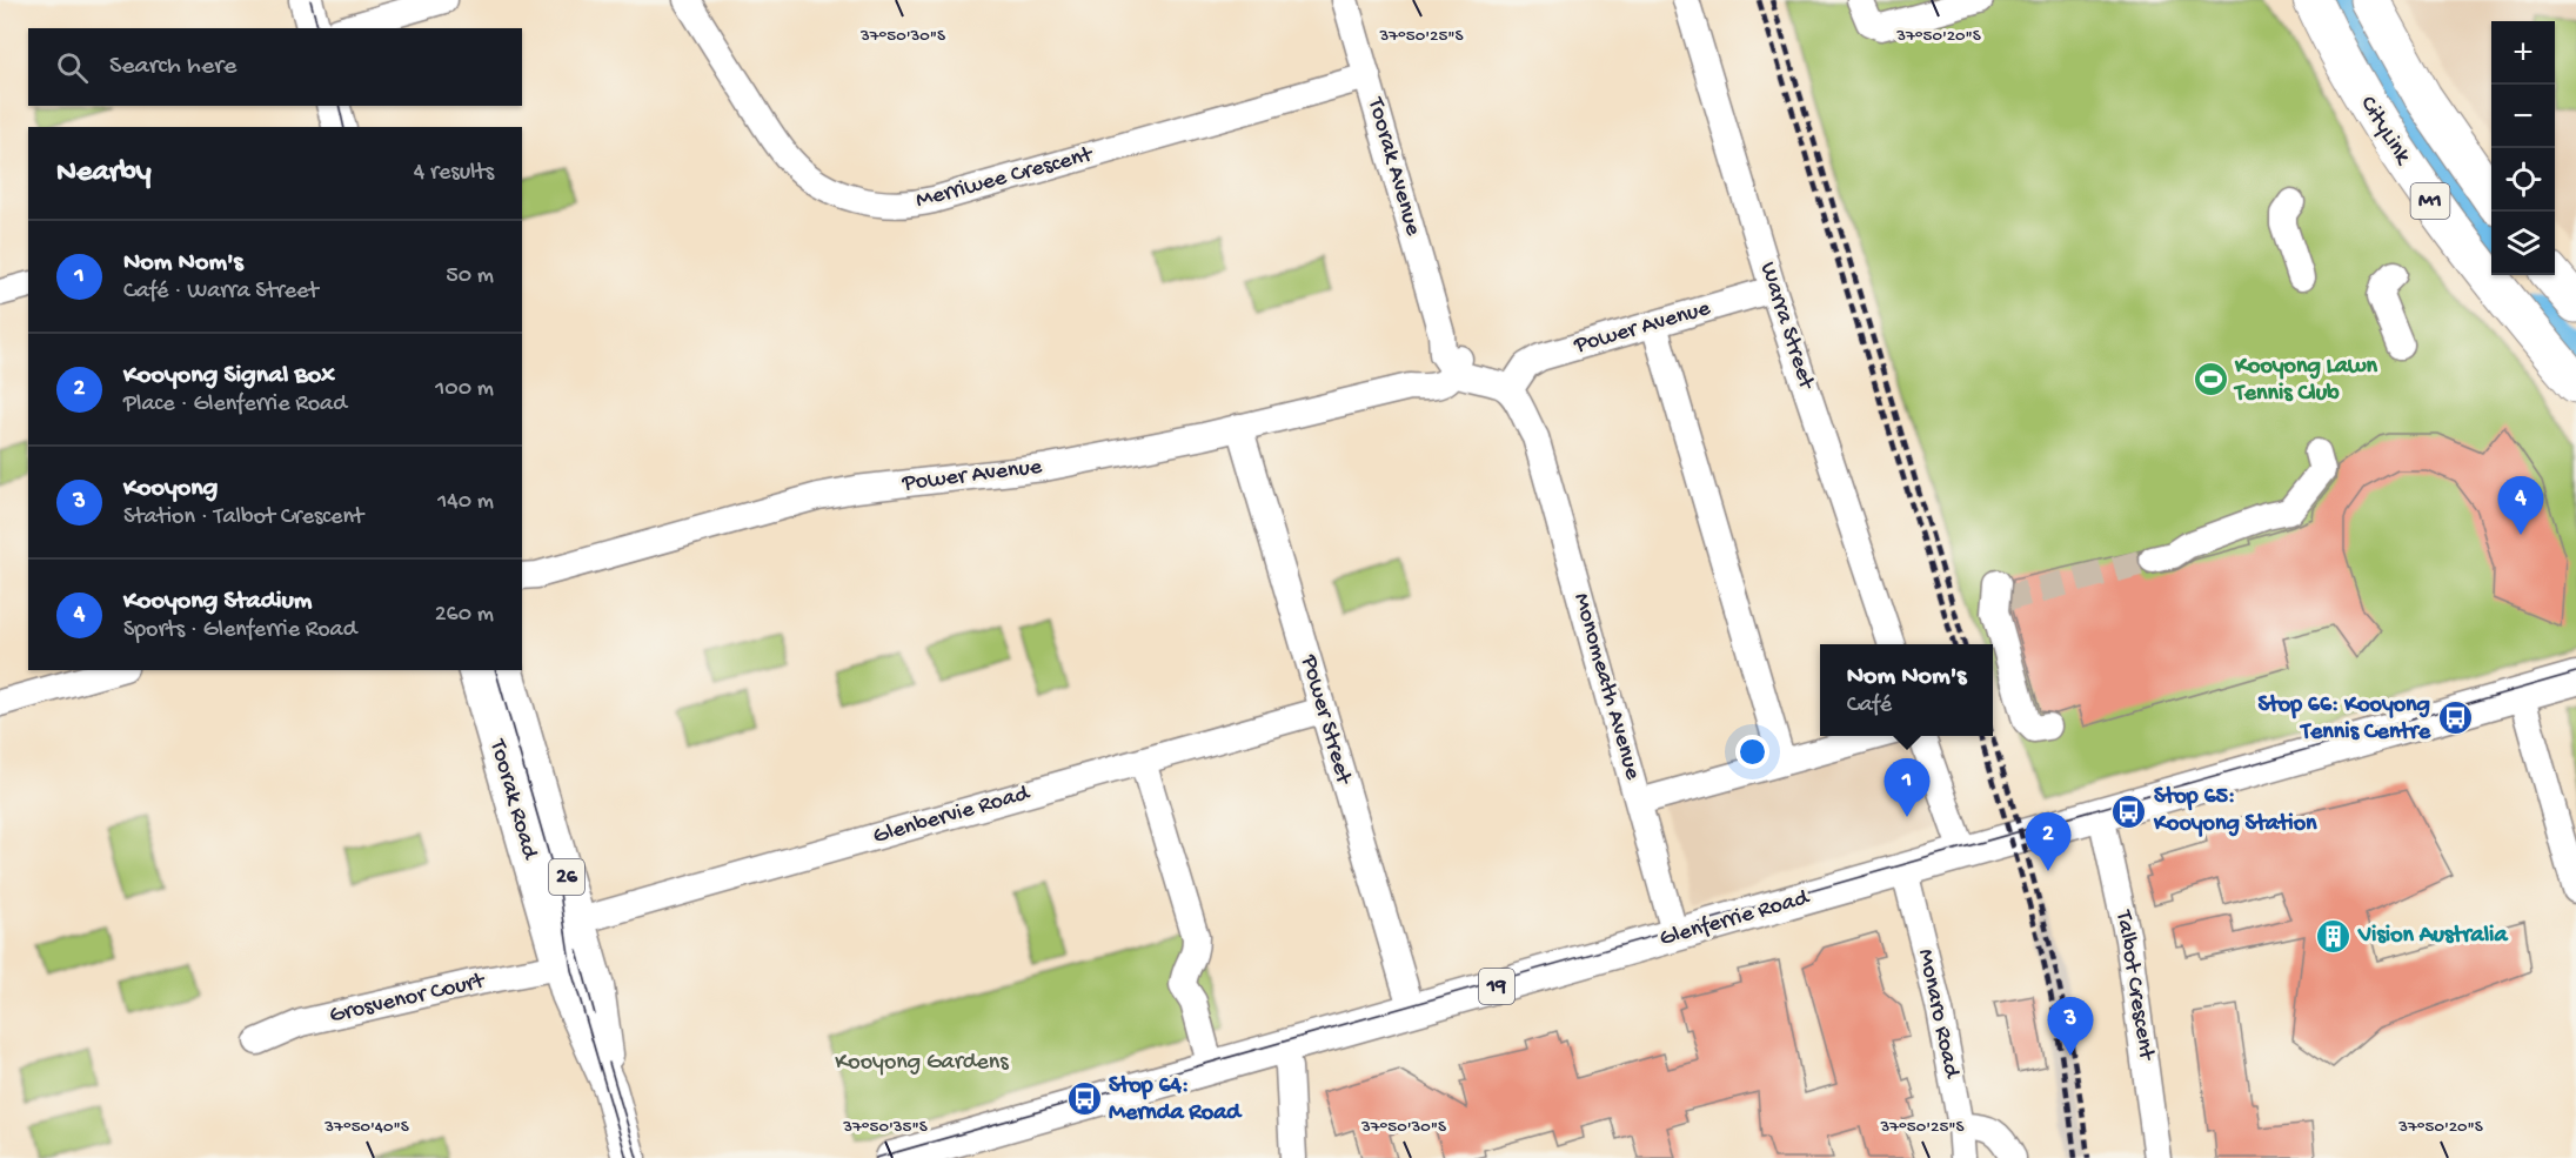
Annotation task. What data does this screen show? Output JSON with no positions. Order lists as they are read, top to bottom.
{
  "streets": {
    "highway": ["CityLink", "M1"],
    "main road": [
      "Toorak Road",
      "26",
      "Glenferrie Road",
      "19"
    ],
    "street": [
      "Toorak Avenue",
      "Merriwee Crescent",
      "Warra Street",
      "Power Avenue",
      "Monomeath Avenue",
      "Power Street",
      "Glenbervie Road",
      "Talbot Crescent",
      "Grosvenor Court",
      "Monaro Road"
    ]
  },
  "crossings": [
    ["Toorak Avenue", "Merriwee Crescent"],
    ["Toorak Avenue", "Power Avenue"],
    ["Warra Street", "Power Avenue"],
    ["Power Avenue", "Monomeath Avenue"],
    ["Power Avenue", "Power Street"],
    ["Monomeath Avenue", "Glenferrie Road"],
    ["Power Street", "Glenbervie Road"],
    ["Power Street", "Glenferrie Road"],
    ["Toorak Road", "Glenbervie Road"],
    ["Toorak Road", "Grosvenor Court"],
    ["Glenferrie Road", "Talbot Crescent"],
    ["Glenferrie Road", "Monaro Road"]
  ],
  "parks": ["Kooyong Gardens"],
  "places": {
    "sports": ["Kooyong Lawn Tennis Club"],
    "bus stop": ["Stop 66: Kooyong Tennis Centre", "Stop 65: Kooyong Station", "Stop 64: Mernda Road"],
    "building": ["Vision Australia"]
  },
  "page": {
    "map_buttons": ["+", "−"],
    "search": "Search here",
    "heading": ["Nearby", "4 results"],
    "list": [
      {
        "mark": "1",
        "name": "Nom Nom's",
        "note": "Café · Warra Street",
        "value": "50 m"
      },
      {
        "mark": "2",
        "name": "Kooyong Signal Box",
        "note": "Place · Glenferrie Road",
        "value": "100 m"
      },
      {
        "mark": "3",
        "name": "Kooyong",
        "note": "Station · Talbot Crescent",
        "value": "140 m"
      },
      {
        "mark": "4",
        "name": "Kooyong Stadium",
        "note": "Sports · Glenferrie Road",
        "value": "260 m"
      }
    ],
    "pins": [
      "4",
      "1",
      "2",
      "3"
    ],
    "popup": ["Nom Nom's", "Café"]
  },
  "coordinates": [
    "37°50'30\"S",
    "37°50'25\"S",
    "37°50'20\"S",
    "37°50'40\"S",
    "37°50'35\"S"
  ]
}
